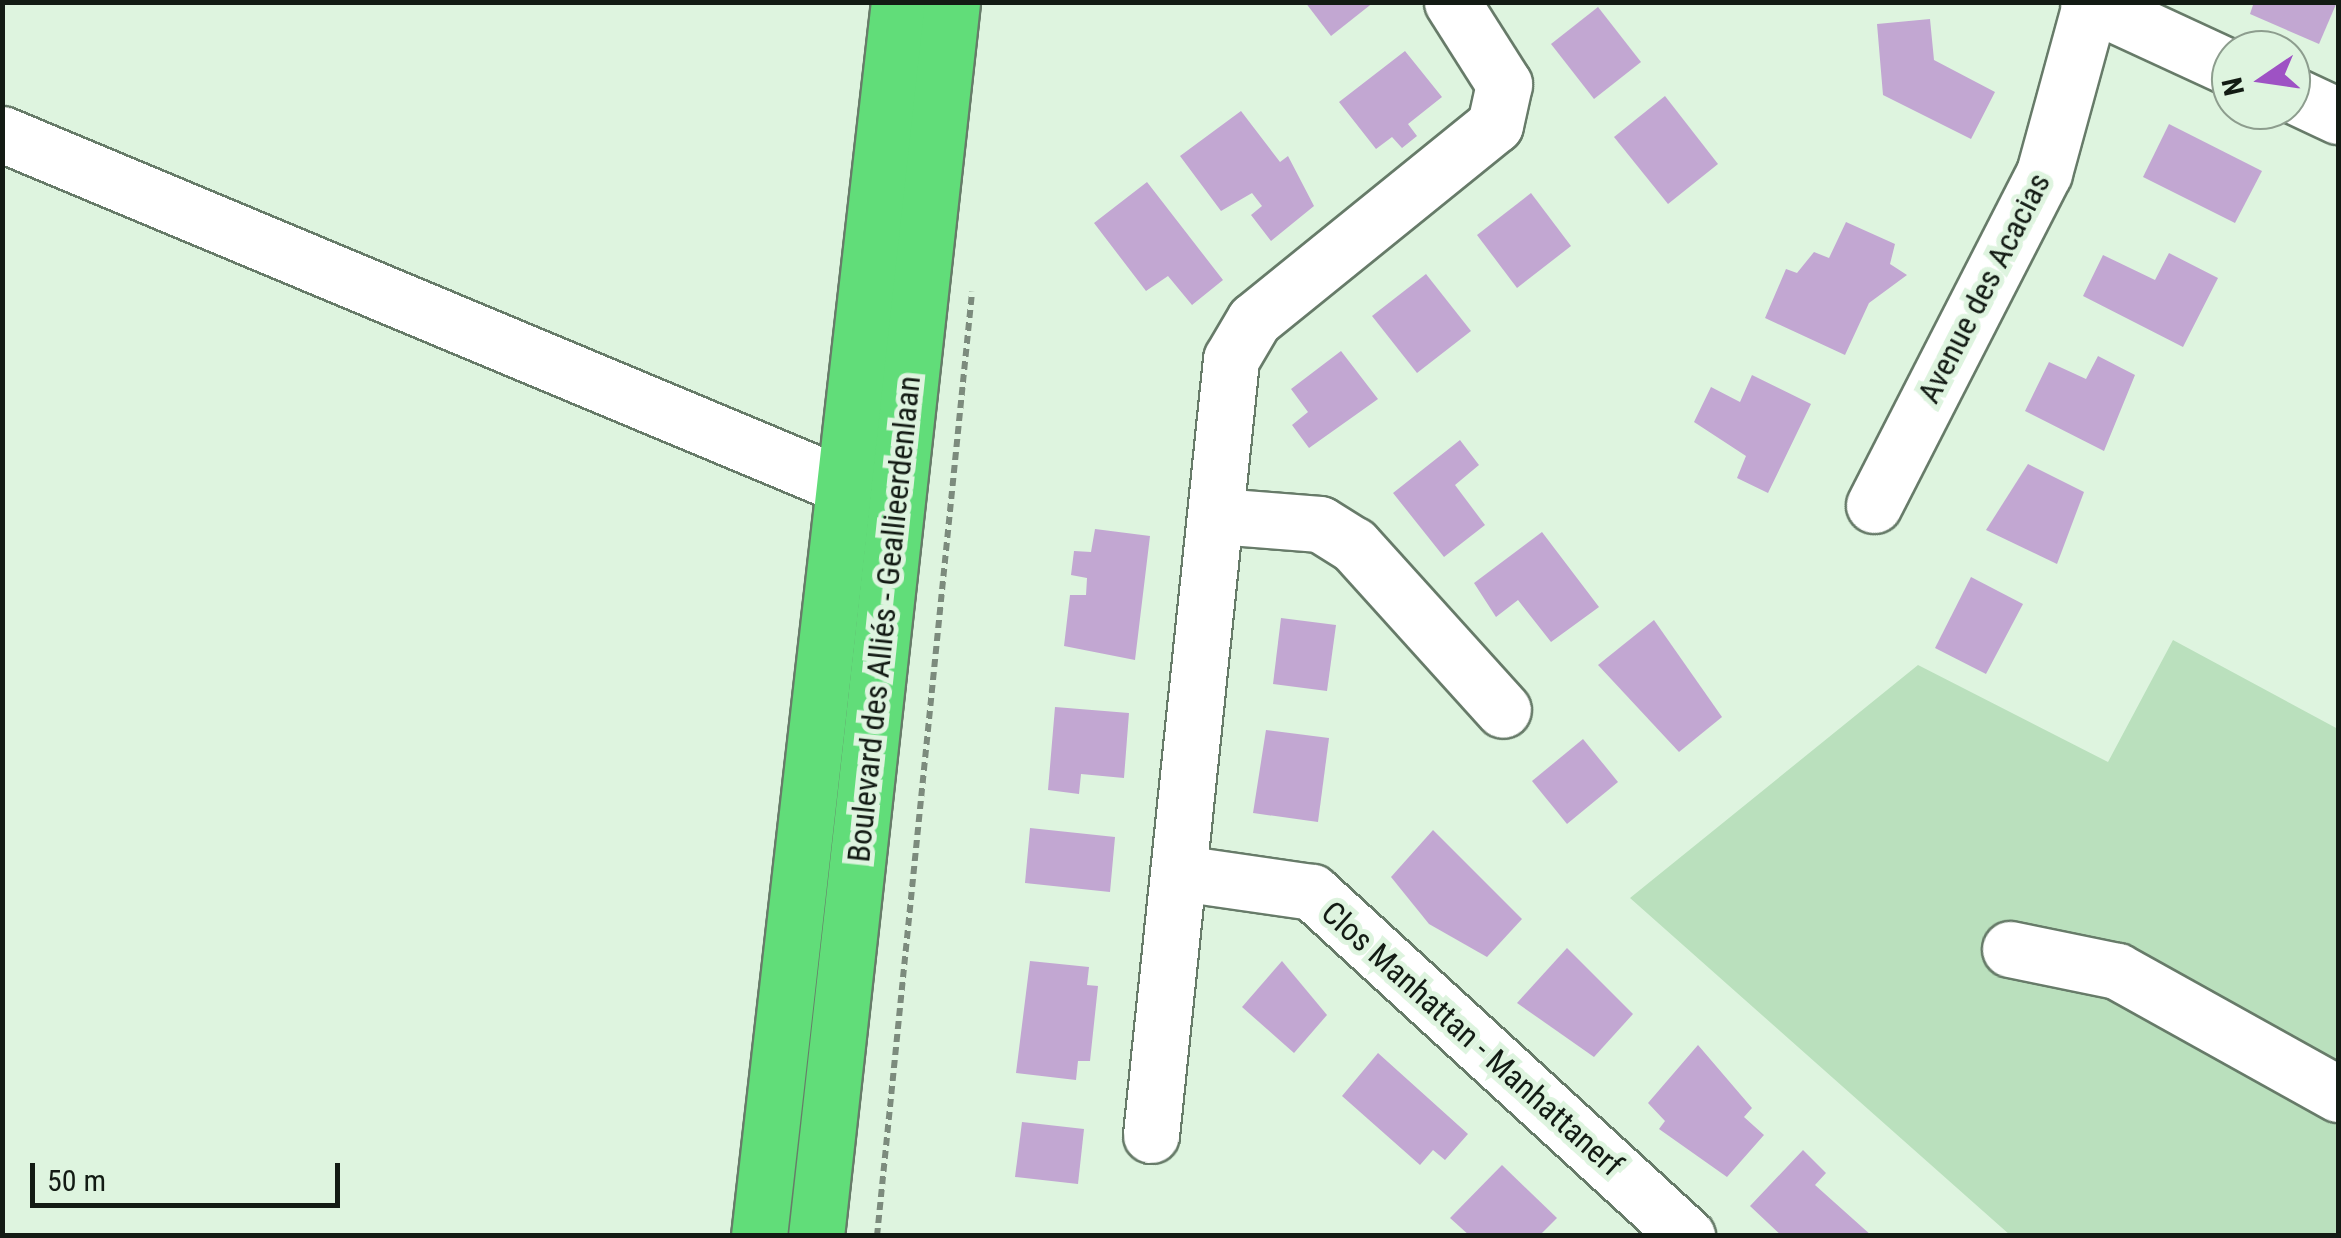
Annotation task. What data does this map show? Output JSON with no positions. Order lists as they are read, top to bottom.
{
  "streets": {
    "highway": ["Boulevard des Alliés - Geallieerdenlaan"],
    "street": ["Avenue des Acacias", "Clos Manhattan - Manhattanerf"]
  },
  "scale_bar": "50 m",
  "north": "left"
}
